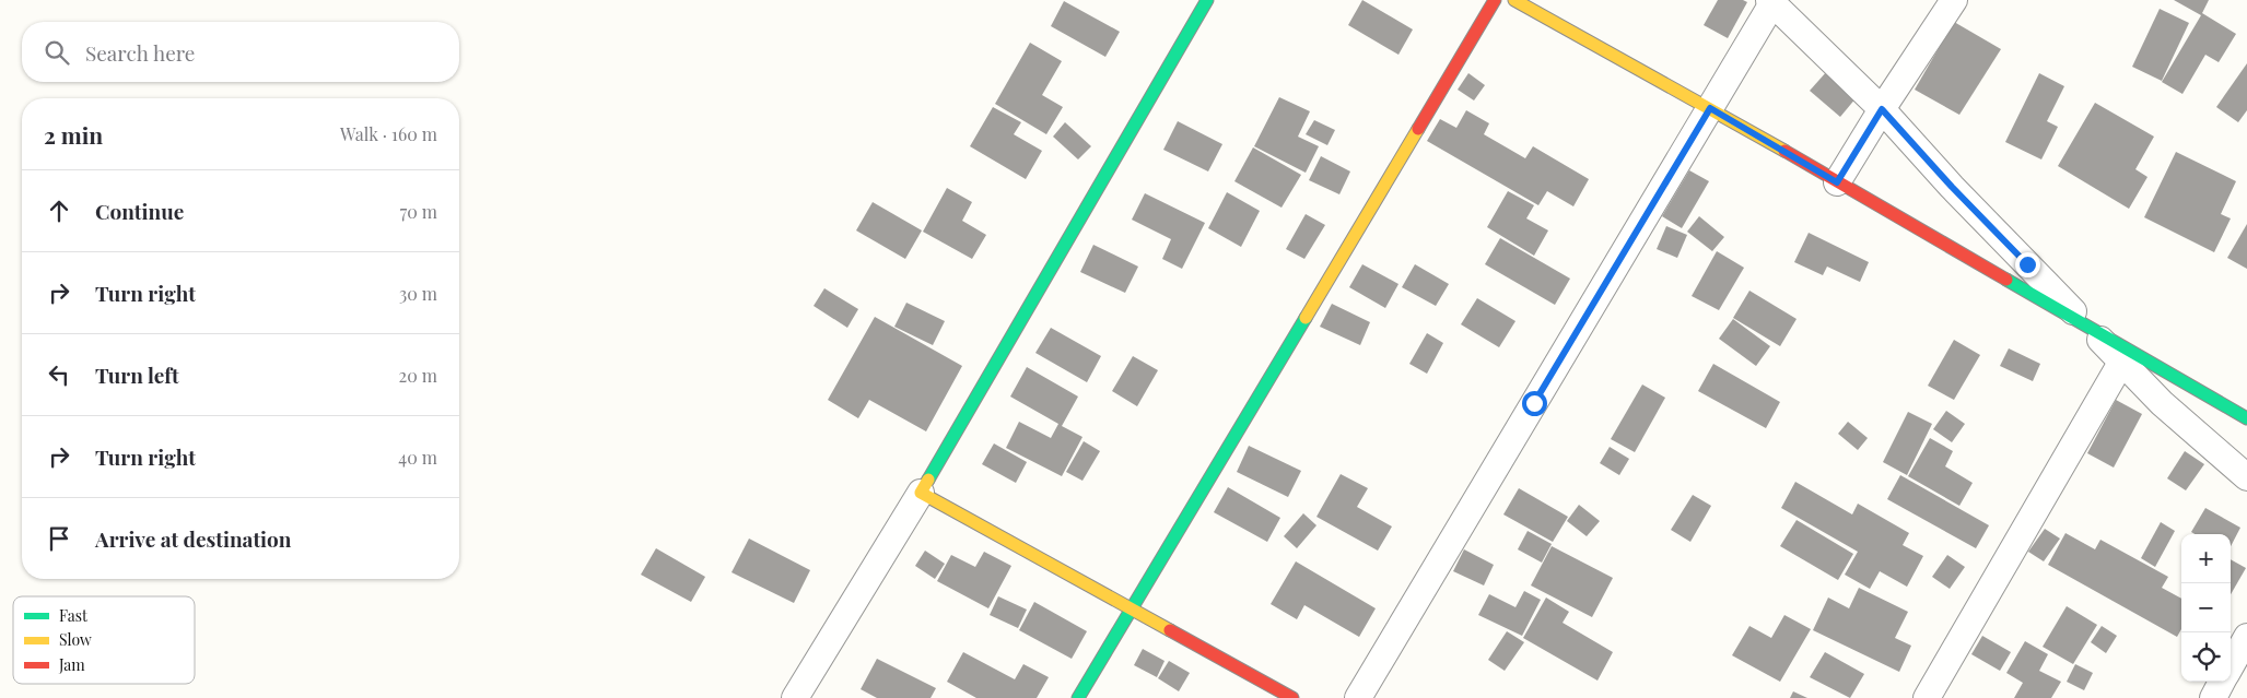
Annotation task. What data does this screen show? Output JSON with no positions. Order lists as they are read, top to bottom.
{
  "legend": ["Fast", "Slow", "Jam"],
  "page": {
    "search": "Search here",
    "heading": ["2 min", "Walk · 160 m"],
    "list": [
      ["Continue", "70 m"],
      ["Turn right", "30 m"],
      ["Turn left", "20 m"],
      ["Turn right", "40 m"],
      "Arrive at destination"
    ],
    "map_buttons": ["+", "−"]
  }
}
